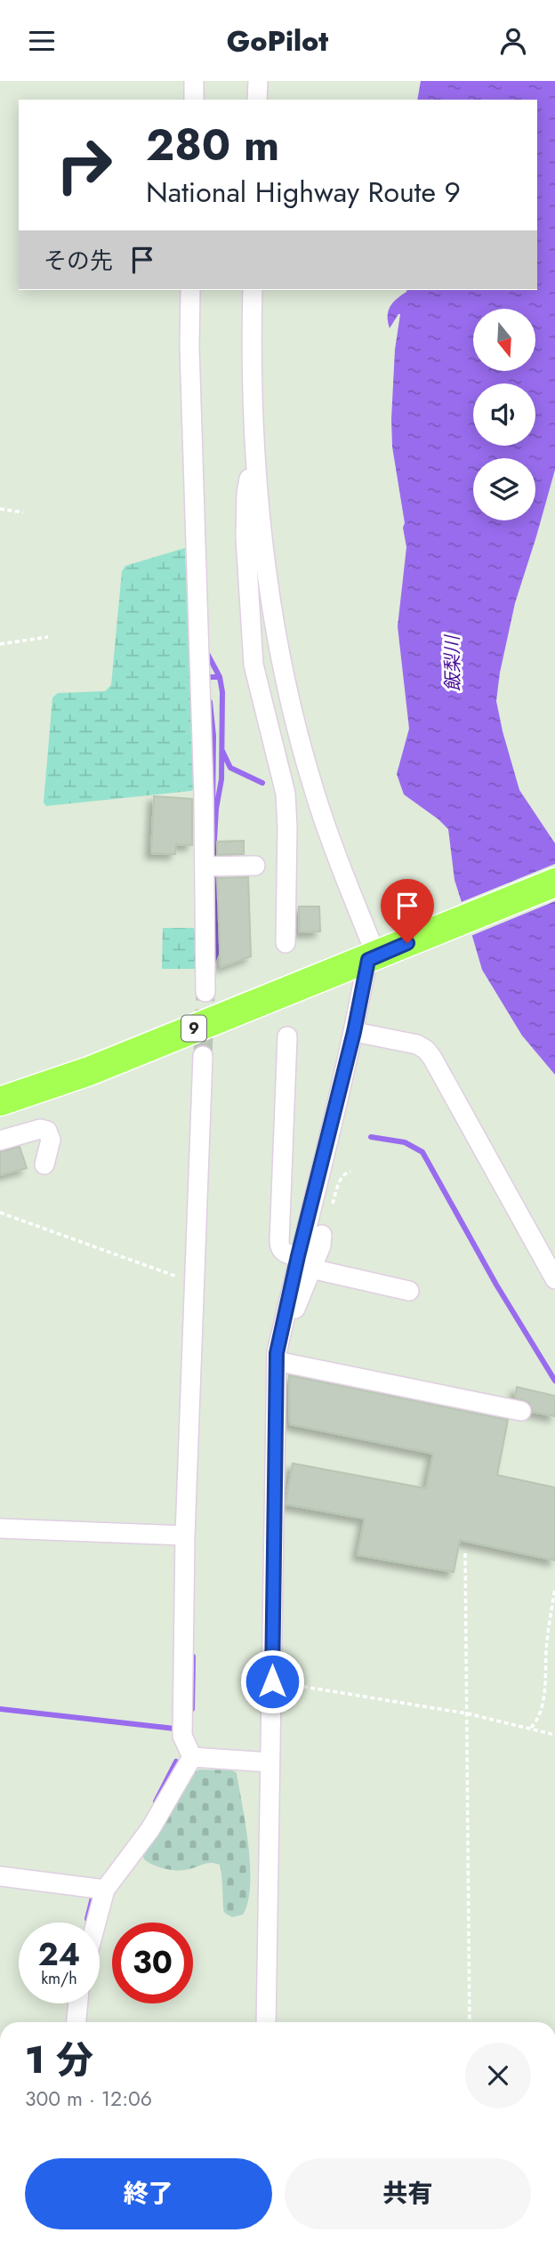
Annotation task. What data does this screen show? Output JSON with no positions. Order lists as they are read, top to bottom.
{
  "streets": {
    "highway": ["9"]
  },
  "water": ["飯梨川"],
  "north": "bottom",
  "page": {
    "header": "GoPilot",
    "turn": ["280 m", "National Highway Route 9"],
    "then": "その先",
    "speed": "24 km/h",
    "limit": "30",
    "heading": ["1 分", "300 m · 12:06"],
    "buttons": ["終了", "共有"]
  }
}
